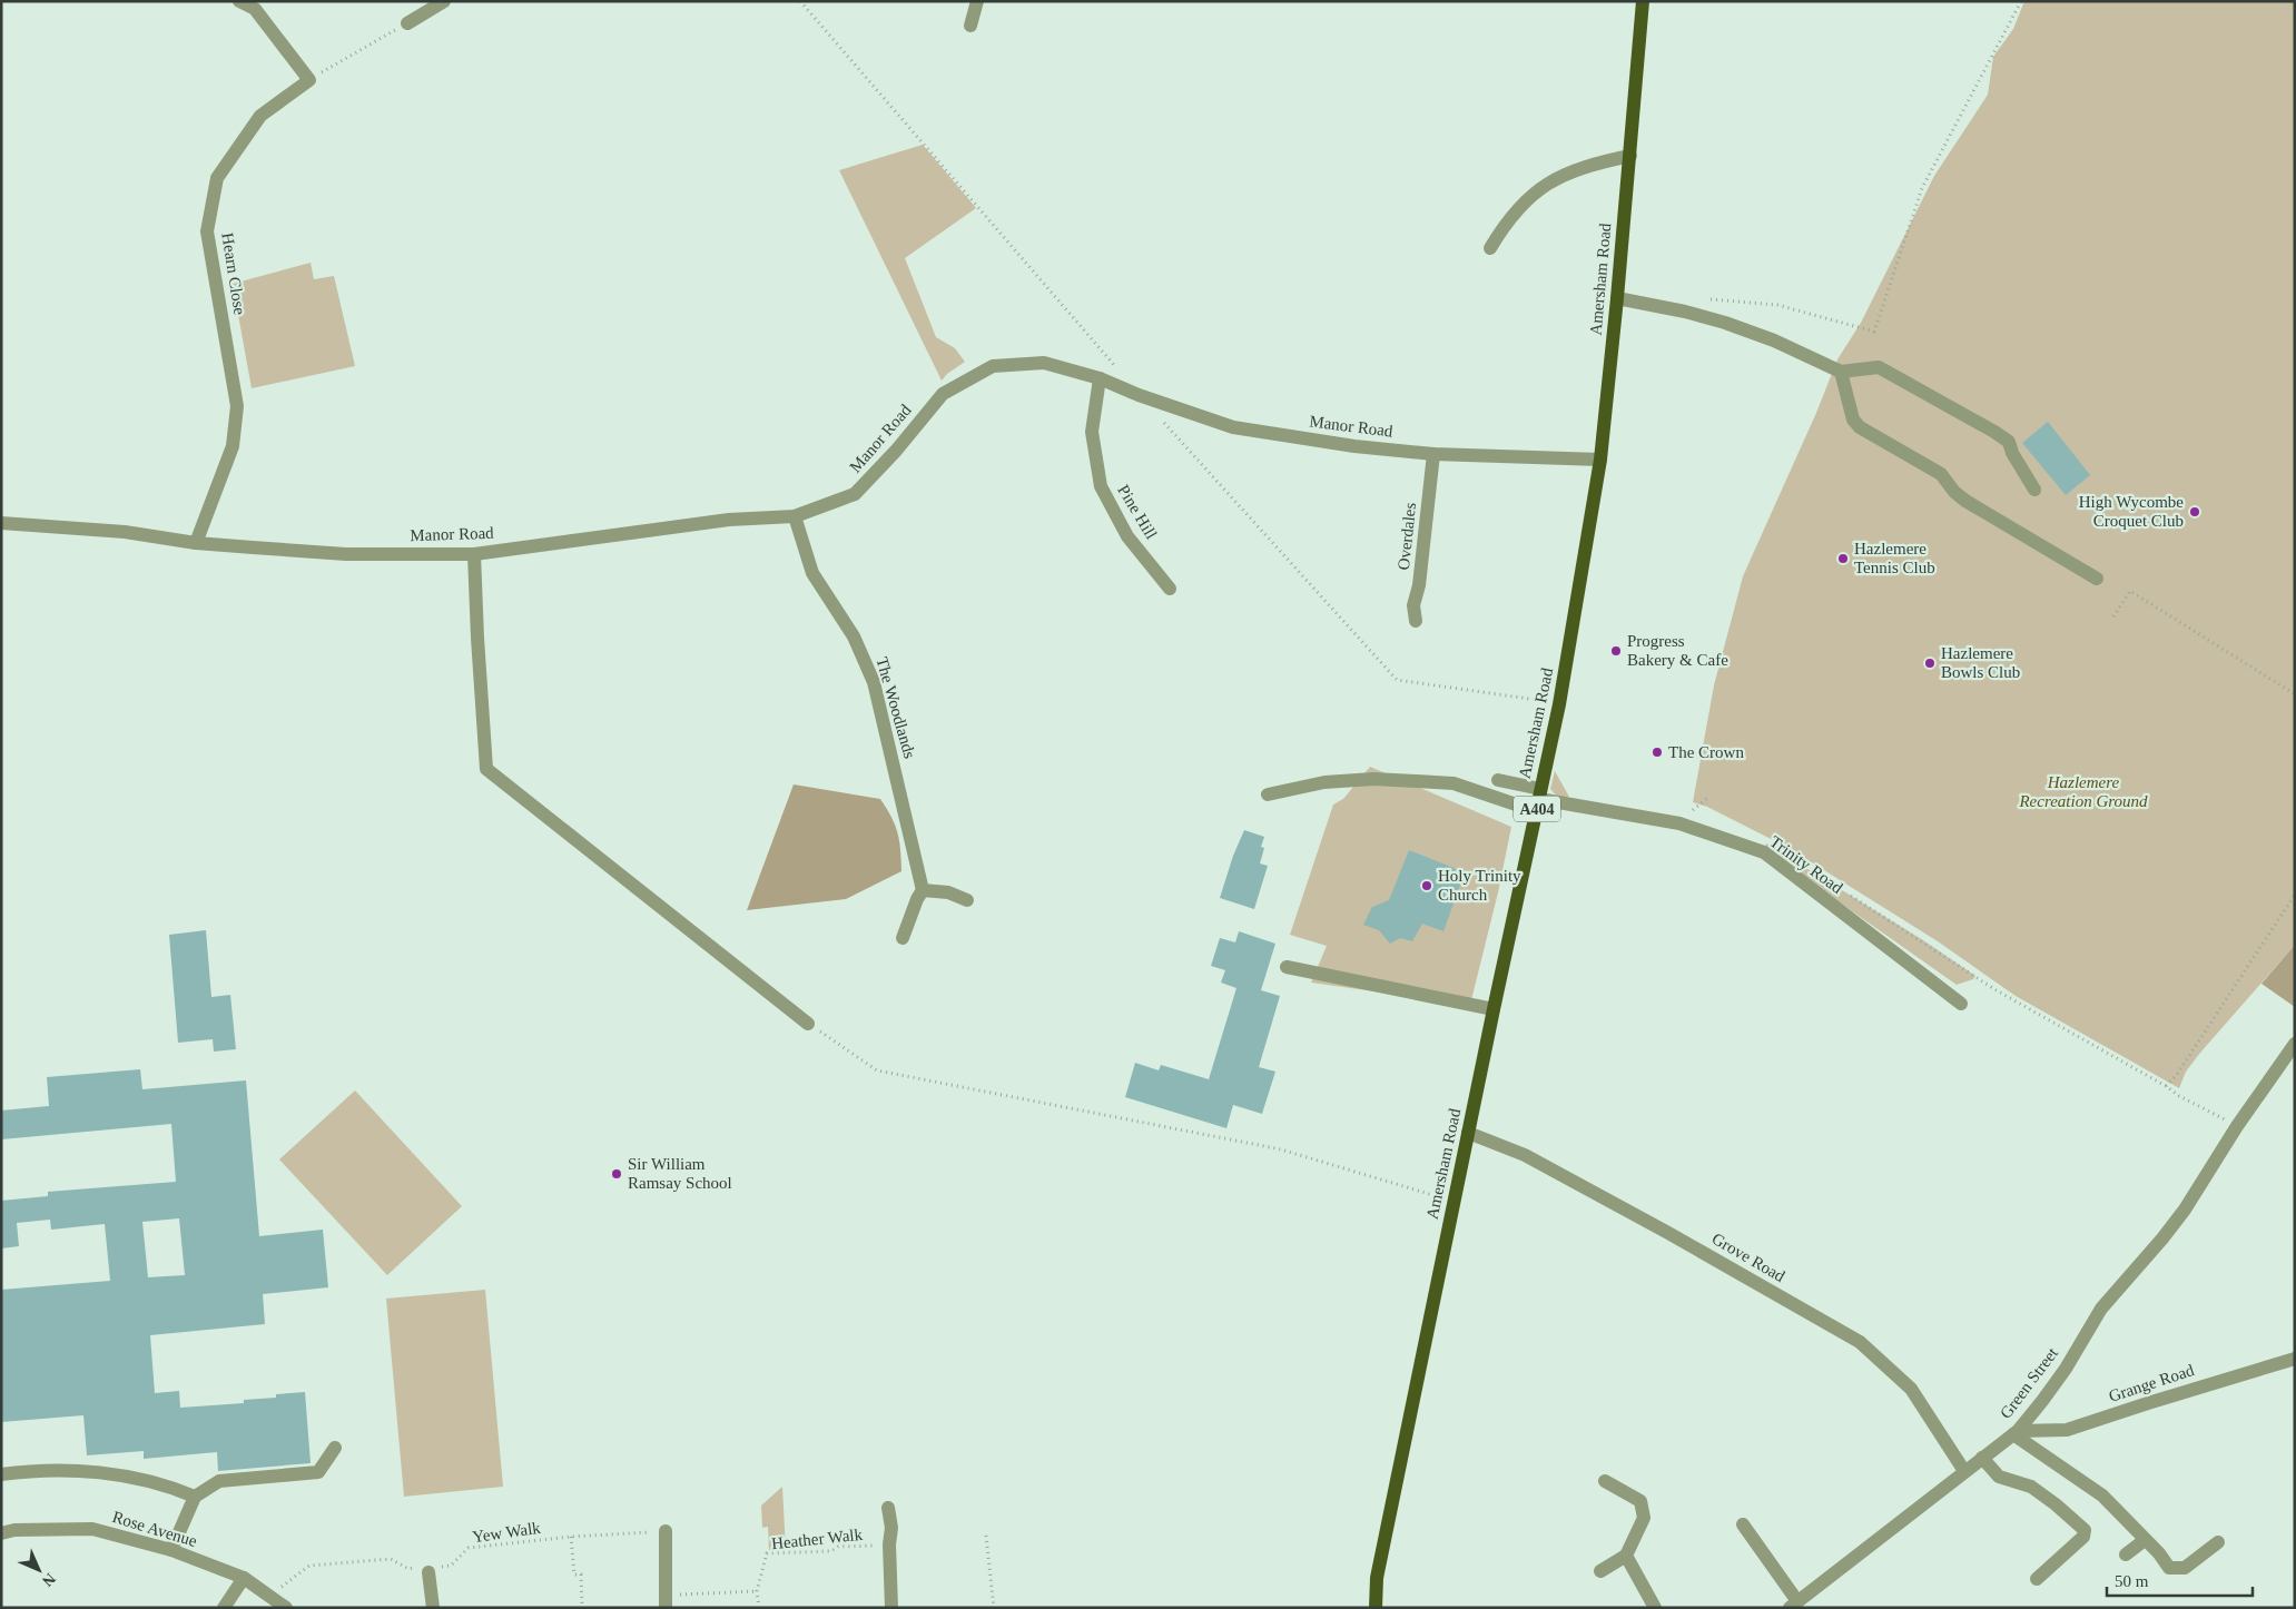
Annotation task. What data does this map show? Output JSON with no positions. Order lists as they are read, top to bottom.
{
  "streets": {
    "main road": ["Amersham Road", "A404"],
    "street": [
      "Hearn Close",
      "Manor Road",
      "Pine Hill",
      "Overdales",
      "The Woodlands",
      "Trinity Road",
      "Grove Road",
      "Green Street",
      "Grange Road",
      "Rose Avenue"
    ],
    "path": ["Yew Walk", "Heather Walk"]
  },
  "crossings": [
    ["Hearn Close", "Manor Road"],
    ["Amersham Road", "Manor Road"],
    ["Amersham Road", "Trinity Road"],
    ["Amersham Road", "Grove Road"],
    ["Manor Road", "Pine Hill"],
    ["Manor Road", "Overdales"],
    ["Manor Road", "The Woodlands"],
    ["Grove Road", "Green Street"],
    ["Green Street", "Grange Road"]
  ],
  "parks": ["Hazlemere Recreation Ground"],
  "places": [
    "High Wycombe Croquet Club",
    "Hazlemere Tennis Club",
    "Progress Bakery & Cafe",
    "Hazlemere Bowls Club",
    "The Crown",
    "Holy Trinity Church",
    "Sir William Ramsay School"
  ],
  "scale_bar": "50 m",
  "north": "bottom right"
}
